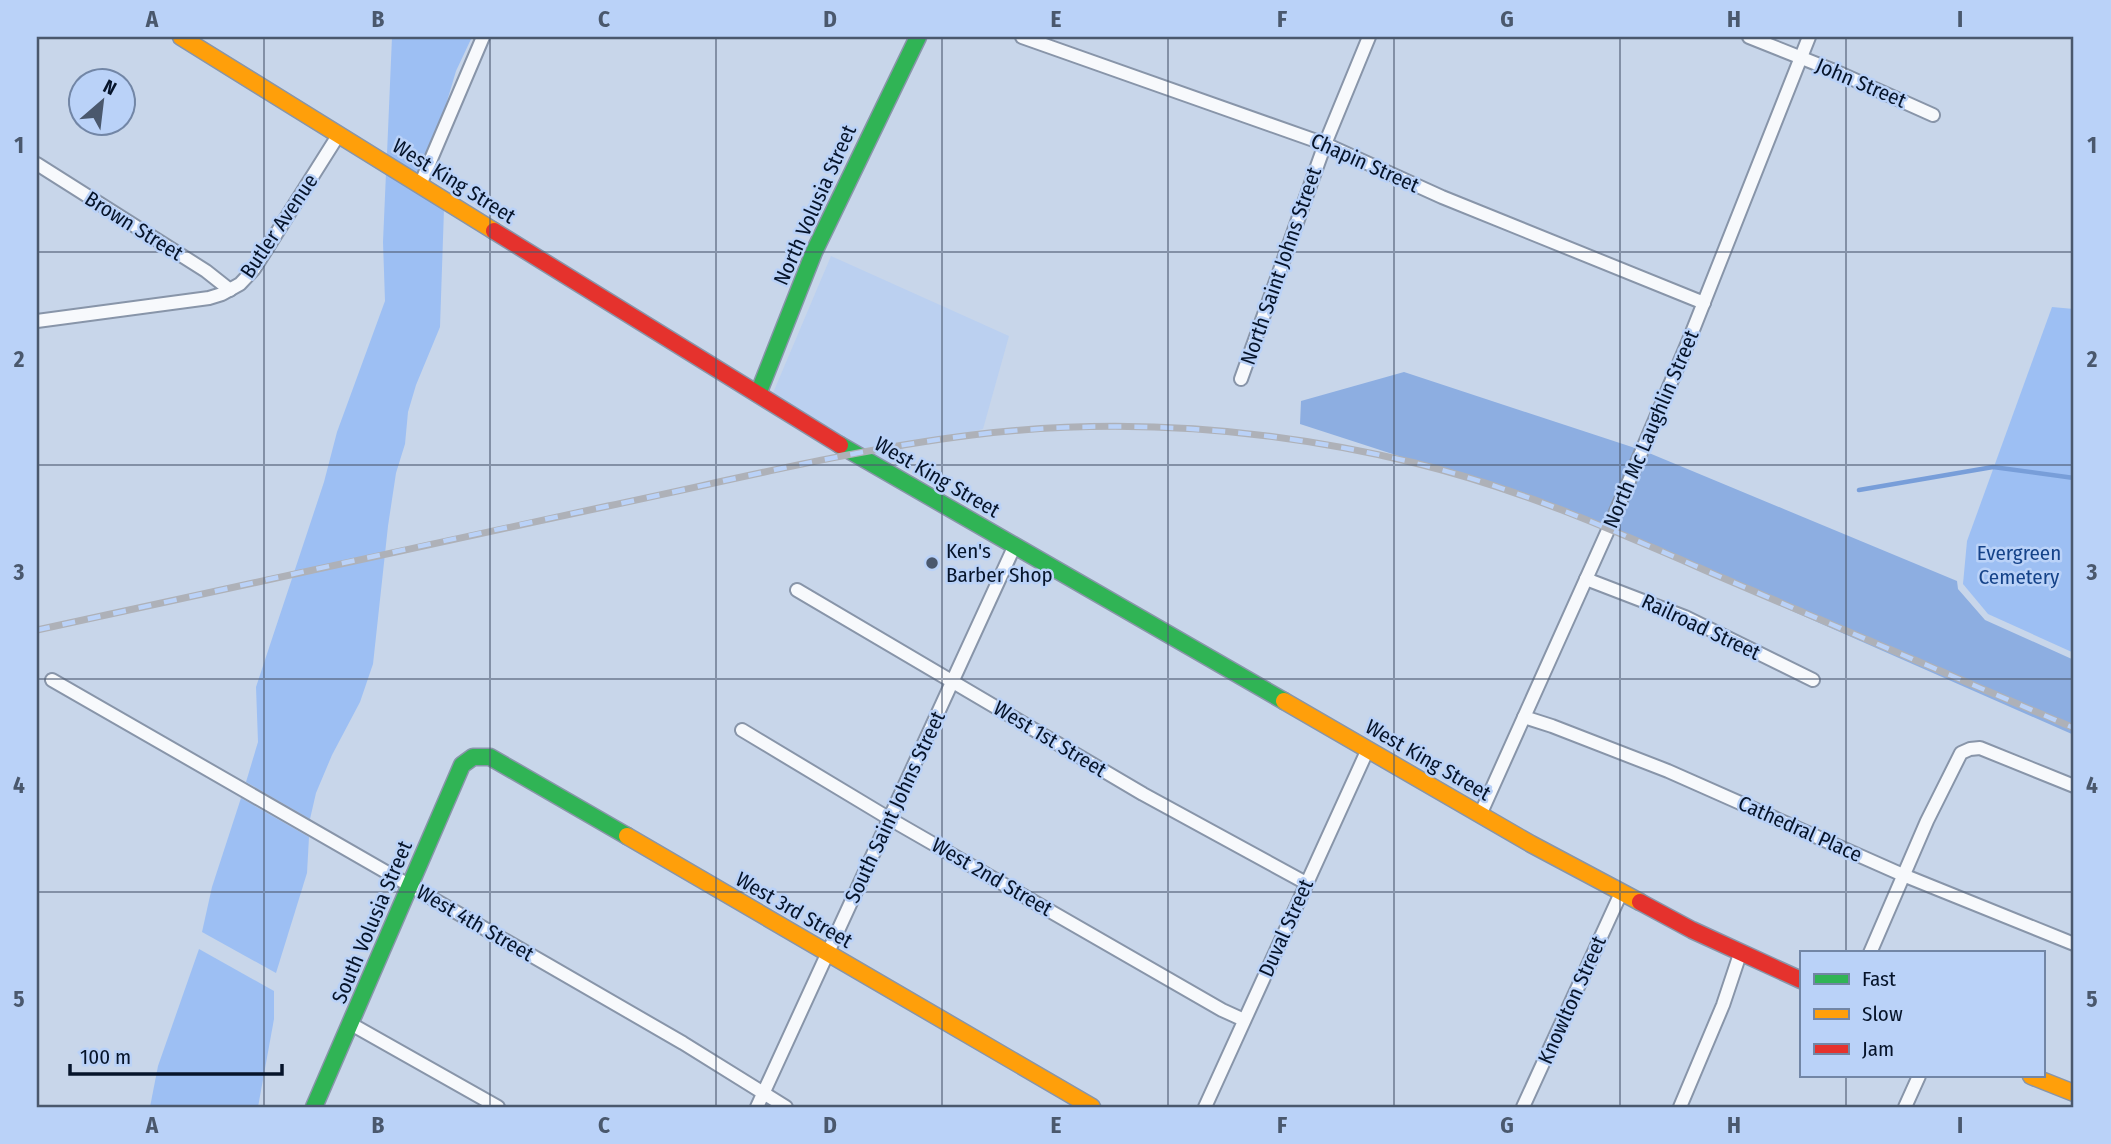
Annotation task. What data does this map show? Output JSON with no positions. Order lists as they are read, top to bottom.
{
  "streets": {
    "main road": [
      "West King Street",
      "North Volusia Street",
      "West 3rd Street",
      "South Volusia Street"
    ],
    "street": [
      "John Street",
      "Chapin Street",
      "Brown Street",
      "Butler Avenue",
      "North Saint Johns Street",
      "North Mc Laughlin Street",
      "Railroad Street",
      "West 1st Street",
      "South Saint Johns Street",
      "Cathedral Place",
      "West 2nd Street",
      "West 4th Street",
      "Duval Street",
      "Knowlton Street"
    ]
  },
  "crossings": [
    ["John Street", "North Mc Laughlin Street"],
    ["Chapin Street", "North Saint Johns Street"],
    ["Chapin Street", "North Mc Laughlin Street"],
    ["West King Street", "North Volusia Street"],
    ["West King Street", "Butler Avenue"],
    ["West King Street", "North Mc Laughlin Street"],
    ["West King Street", "South Saint Johns Street"],
    ["West King Street", "Duval Street"],
    ["West King Street", "Knowlton Street"],
    ["Brown Street", "Butler Avenue"],
    ["North Mc Laughlin Street", "Railroad Street"],
    ["North Mc Laughlin Street", "Cathedral Place"],
    ["West 1st Street", "South Saint Johns Street"],
    ["West 1st Street", "Duval Street"],
    ["South Saint Johns Street", "West 2nd Street"],
    ["South Saint Johns Street", "West 3rd Street"],
    ["South Saint Johns Street", "West 4th Street"],
    ["West 2nd Street", "Duval Street"],
    ["West 3rd Street", "South Volusia Street"],
    ["South Volusia Street", "West 4th Street"]
  ],
  "parks": ["Evergreen Cemetery"],
  "places": ["Ken's Barber Shop"],
  "legend": ["Fast", "Slow", "Jam"],
  "scale_bar": "100 m",
  "north": "top right",
  "grid": {
    "columns": [
      "A",
      "B",
      "C",
      "D",
      "E",
      "F",
      "G",
      "H",
      "I"
    ],
    "rows": [
      "1",
      "2",
      "3",
      "4",
      "5"
    ]
  }
}
